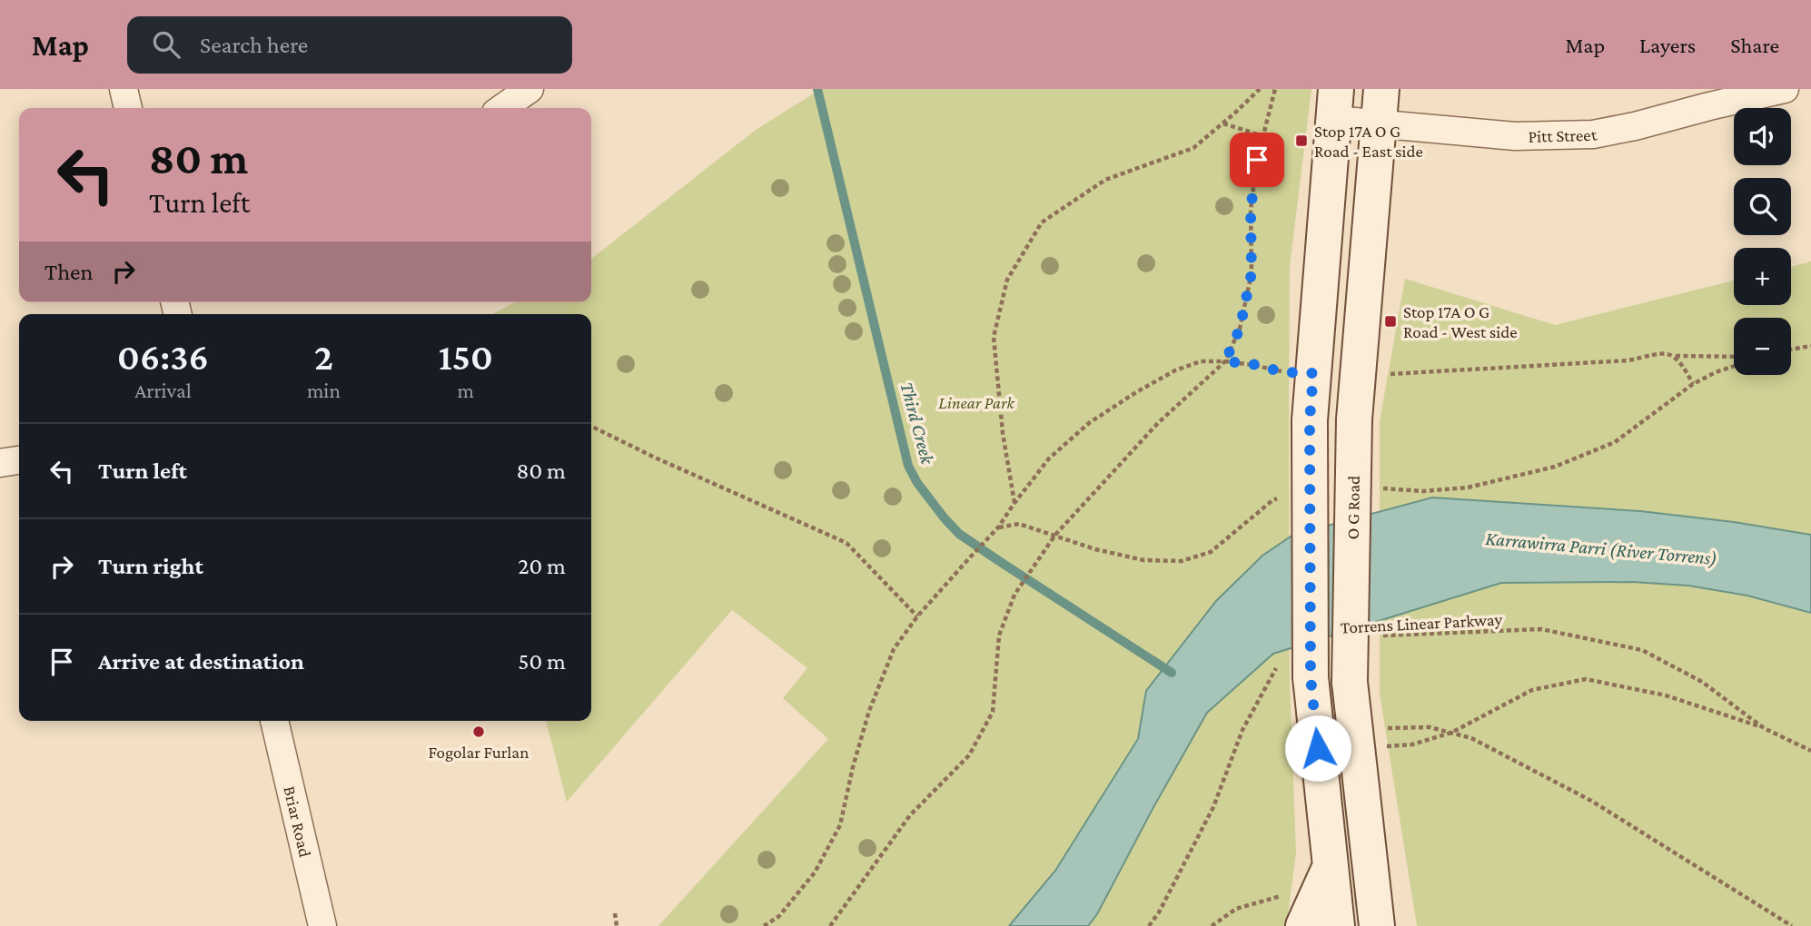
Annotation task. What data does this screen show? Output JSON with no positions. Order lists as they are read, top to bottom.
{
  "streets": {
    "main road": ["O G Road"],
    "street": ["Pitt Street", "Briar Road"],
    "path": ["Torrens Linear Parkway"]
  },
  "crossings": [
    ["Pitt Street", "O G Road"],
    ["O G Road", "Torrens Linear Parkway"]
  ],
  "water": ["Third Creek", "Karrawirra Parri (River Torrens)"],
  "parks": ["Linear Park"],
  "places": {
    "transit": ["Stop 17A O G Road - East side", "Stop 17A O G Road - West side"],
    "other": ["Fogolar Furlan"]
  },
  "page": {
    "header": "Map",
    "search": "Search here",
    "nav": ["Map", "Layers", "Share"],
    "map_buttons": ["+", "−"],
    "turn": ["80 m", "Turn left"],
    "then": "Then",
    "eta": [
      "06:36",
      "Arrival",
      "2",
      "min",
      "150",
      "m"
    ],
    "list": [
      {
        "name": "Turn left",
        "value": "80 m"
      },
      {
        "name": "Turn right",
        "value": "20 m"
      },
      {
        "name": "Arrive at destination",
        "value": "50 m"
      }
    ]
  }
}
